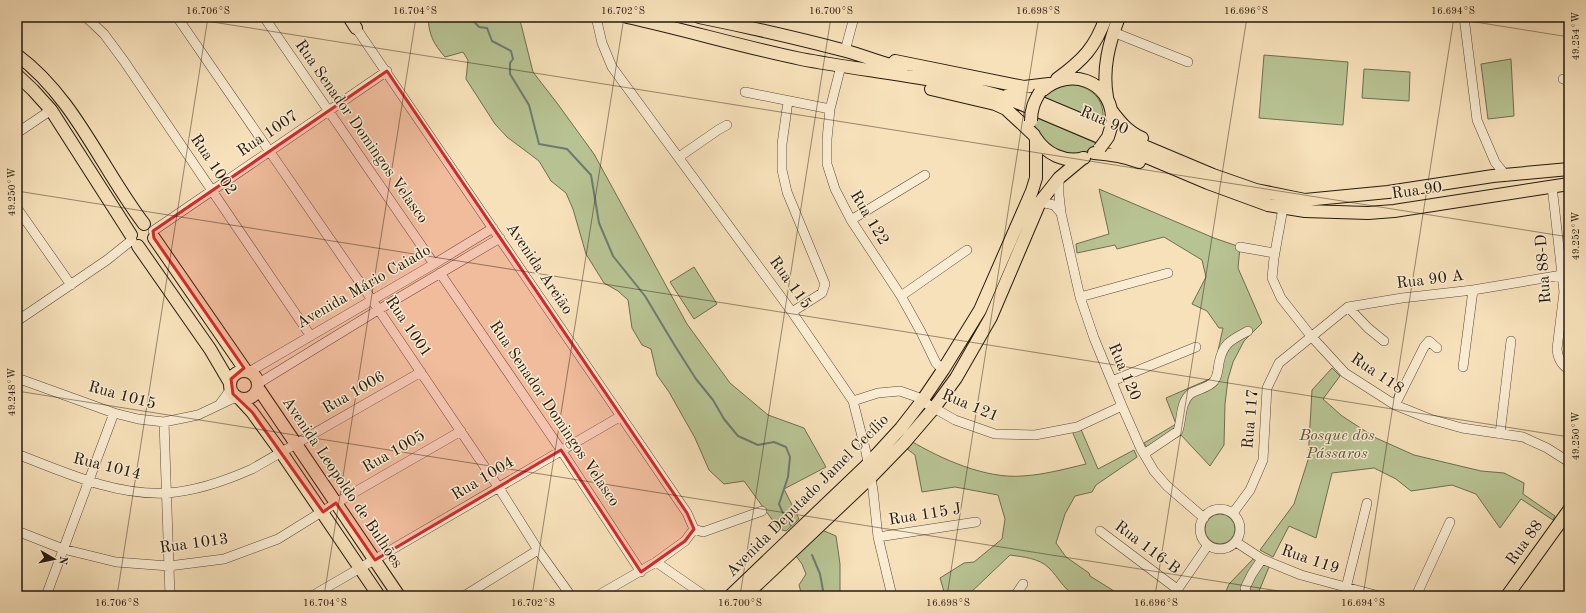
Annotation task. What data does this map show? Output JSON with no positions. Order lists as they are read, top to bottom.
{
  "streets": {
    "main road": [
      "Rua 90",
      "Avenida Leopoldo de Bulhões",
      "Avenida Deputado Jamel Cecílio",
      "Rua 88"
    ],
    "street": [
      "Rua Senador Domingos Velasco",
      "Rua 1007",
      "Rua 1002",
      "Rua 122",
      "Avenida Areião",
      "Rua 88-D",
      "Rua 90 A",
      "Rua 115",
      "Avenida Mário Caiado",
      "Rua 1001",
      "Rua 120",
      "Rua 118",
      "Rua 1006",
      "Rua 1015",
      "Rua 121",
      "Rua 117",
      "Rua 1005",
      "Rua 1014",
      "Rua 1004",
      "Rua 115 J",
      "Rua 1013",
      "Rua 116-B",
      "Rua 119"
    ]
  },
  "crossings": [
    ["Rua 90", "Rua 122"],
    ["Rua 90", "Rua 88-D"],
    ["Rua 90", "Rua 118"],
    ["Rua Senador Domingos Velasco", "Rua 1007"],
    ["Rua Senador Domingos Velasco", "Avenida Mário Caiado"],
    ["Rua Senador Domingos Velasco", "Rua 1004"],
    ["Rua 1007", "Rua 1002"],
    ["Rua 1007", "Avenida Areião"],
    ["Rua 1007", "Rua 1001"],
    ["Rua 1007", "Avenida Leopoldo de Bulhões"],
    ["Rua 1002", "Avenida Mário Caiado"],
    ["Rua 122", "Avenida Deputado Jamel Cecílio"],
    ["Avenida Areião", "Avenida Mário Caiado"],
    ["Avenida Areião", "Rua 1004"],
    ["Rua 88-D", "Rua 90 A"],
    ["Rua 115", "Rua 121"],
    ["Rua 115", "Avenida Deputado Jamel Cecílio"],
    ["Rua 115", "Rua 115 J"],
    ["Avenida Mário Caiado", "Rua 1001"],
    ["Avenida Mário Caiado", "Rua 1015"],
    ["Avenida Mário Caiado", "Avenida Leopoldo de Bulhões"],
    ["Rua 1001", "Rua 1006"],
    ["Rua 1001", "Rua 1005"],
    ["Rua 1001", "Rua 1004"],
    ["Rua 120", "Rua 121"],
    ["Rua 120", "Rua 117"],
    ["Rua 120", "Avenida Deputado Jamel Cecílio"],
    ["Rua 120", "Rua 119"],
    ["Rua 118", "Rua 117"],
    ["Rua 1006", "Rua 1014"],
    ["Rua 1006", "Avenida Leopoldo de Bulhões"],
    ["Rua 1015", "Avenida Leopoldo de Bulhões"],
    ["Rua 121", "Avenida Deputado Jamel Cecílio"],
    ["Rua 117", "Rua 119"],
    ["Rua 1005", "Avenida Leopoldo de Bulhões"],
    ["Rua 1005", "Rua 1013"],
    ["Rua 1014", "Avenida Leopoldo de Bulhões"],
    ["Rua 1004", "Avenida Leopoldo de Bulhões"],
    ["Avenida Leopoldo de Bulhões", "Rua 1013"]
  ],
  "parks": ["Bosque dos Pássaros"],
  "north": "right",
  "coordinates": [
    "16.706°S",
    "16.704°S",
    "16.702°S",
    "16.700°S",
    "16.698°S",
    "16.696°S",
    "16.694°S",
    "49.254°W",
    "49.250°W",
    "49.252°W",
    "49.248°W"
  ]
}
